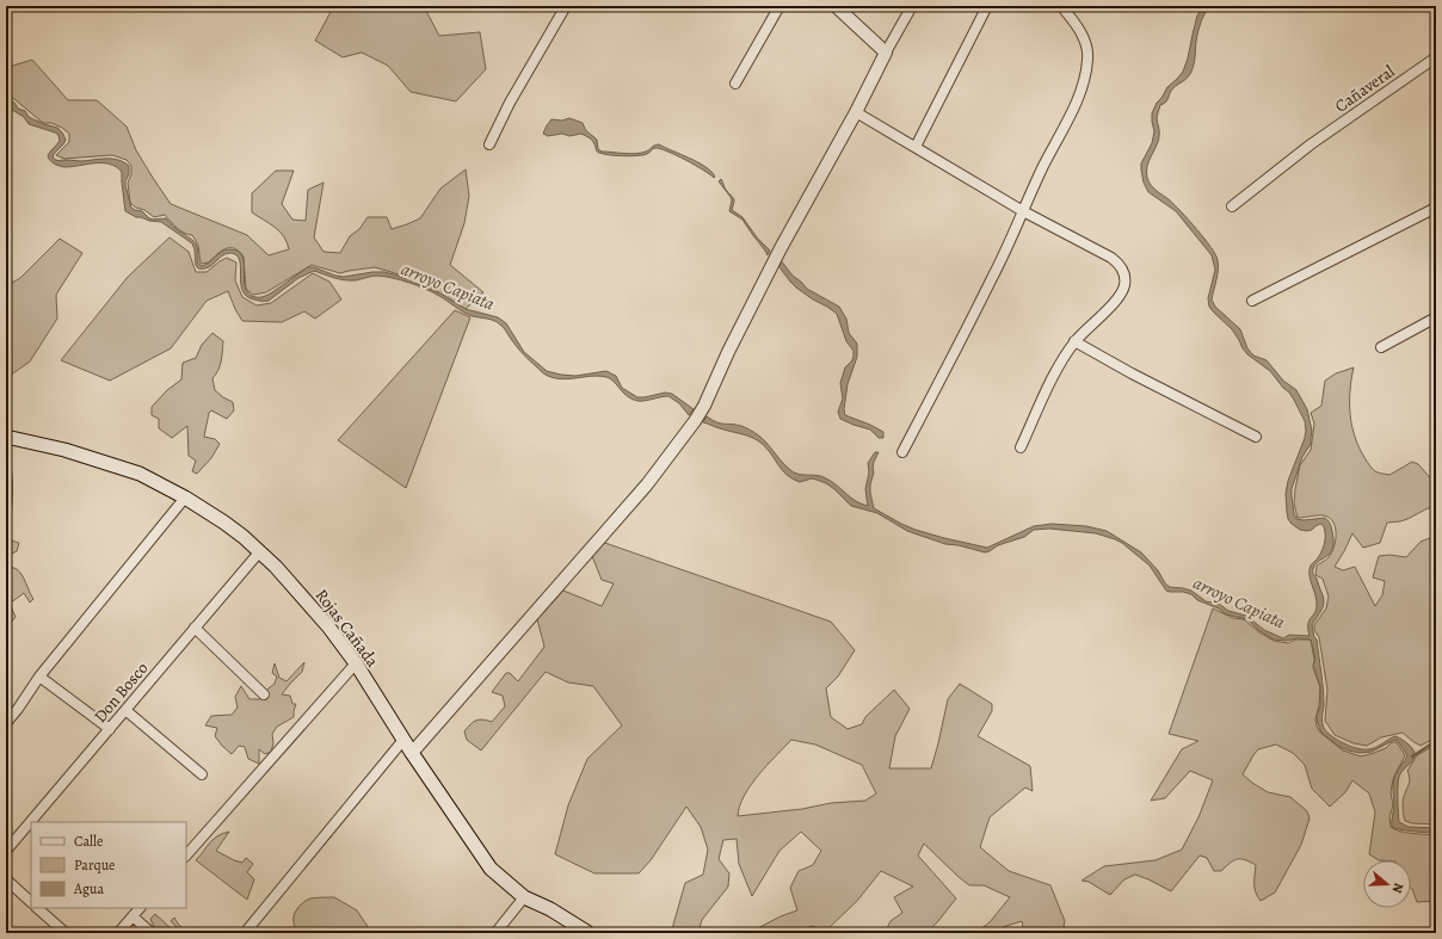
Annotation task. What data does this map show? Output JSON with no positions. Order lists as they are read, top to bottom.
{
  "streets": {
    "main road": ["Rojas Cañada"],
    "street": ["Cañaveral", "Don Bosco"]
  },
  "crossings": [
    ["Rojas Cañada", "Don Bosco"]
  ],
  "water": ["arroyo Capiata"],
  "legend": ["Calle", "Parque", "Agua"],
  "north": "right"
}
